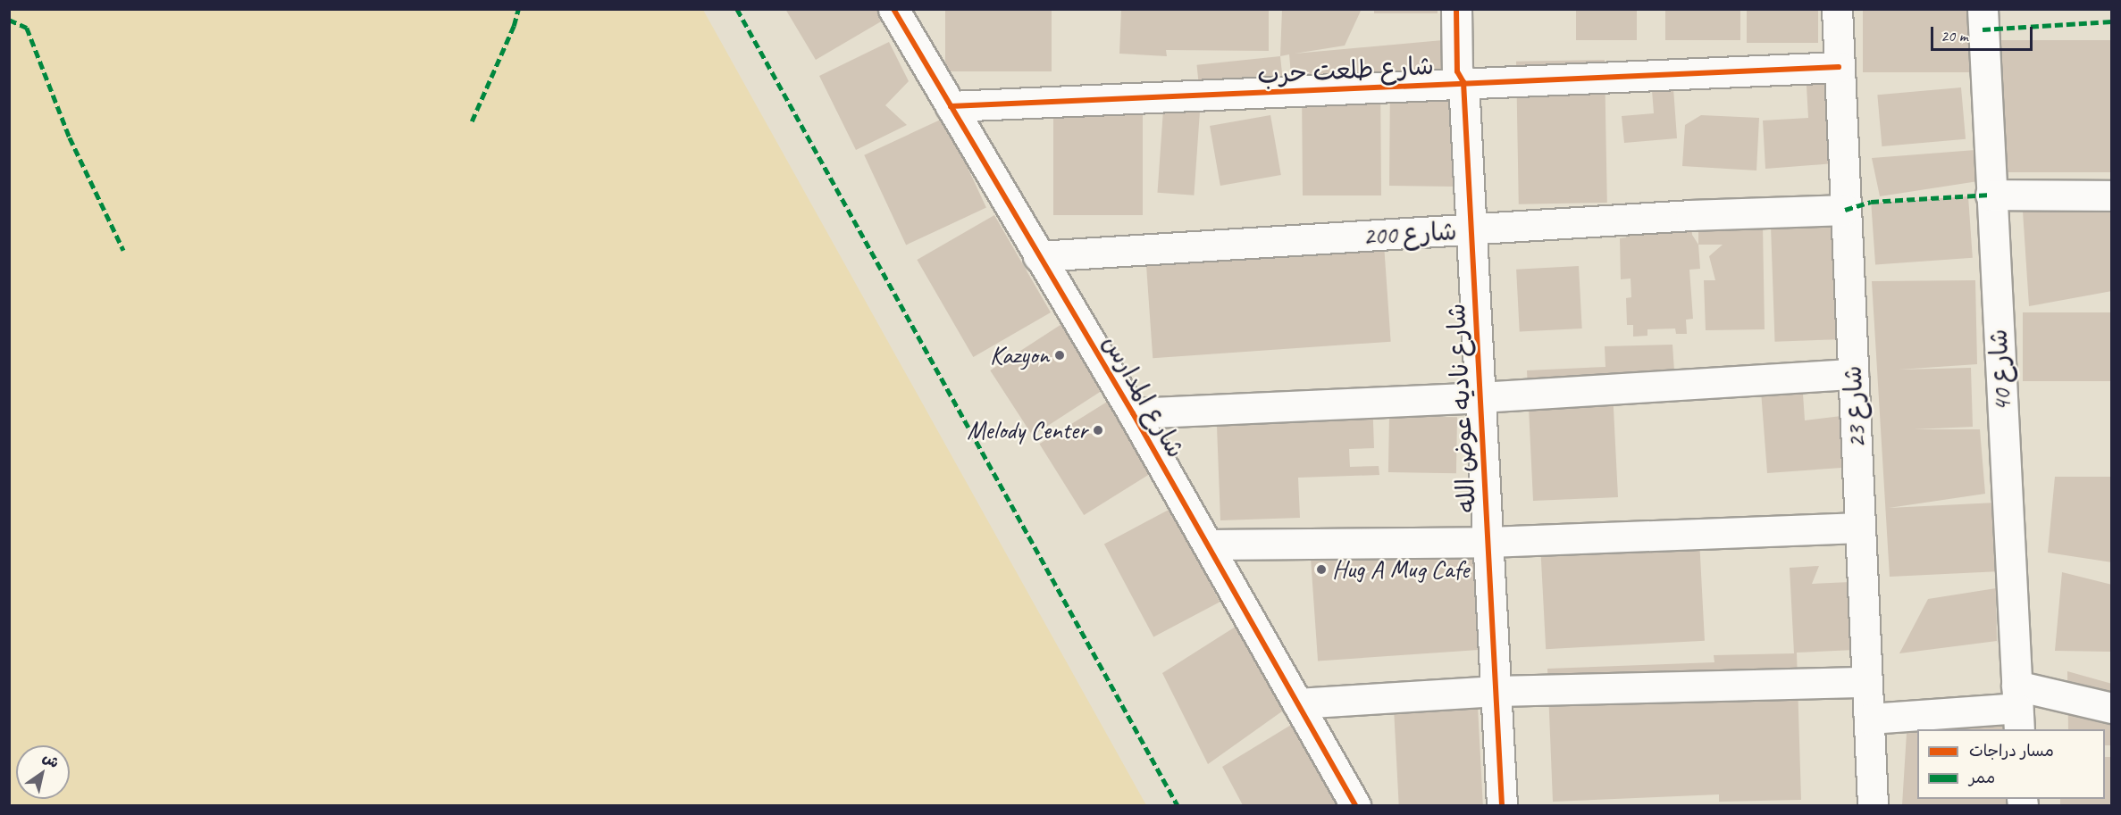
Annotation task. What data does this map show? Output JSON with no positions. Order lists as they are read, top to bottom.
{
  "streets": {
    "street": [
      "شارع طلعت حرب",
      "شارع 200",
      "شارع 40",
      "شارع المدارس",
      "شارع 23",
      "شارع ناديه عوض الله"
    ]
  },
  "crossings": [
    ["شارع طلعت حرب", "شارع المدارس"],
    ["شارع طلعت حرب", "شارع 23"],
    ["شارع طلعت حرب", "شارع ناديه عوض الله"],
    ["شارع 200", "شارع المدارس"],
    ["شارع 200", "شارع 23"],
    ["شارع 200", "شارع ناديه عوض الله"]
  ],
  "places": ["Kazyon", "Melody Center", "Hug A Mug Cafe"],
  "legend": ["مسار دراجات", "ممر"],
  "scale_bar": "20 m",
  "north": "top right"
}
